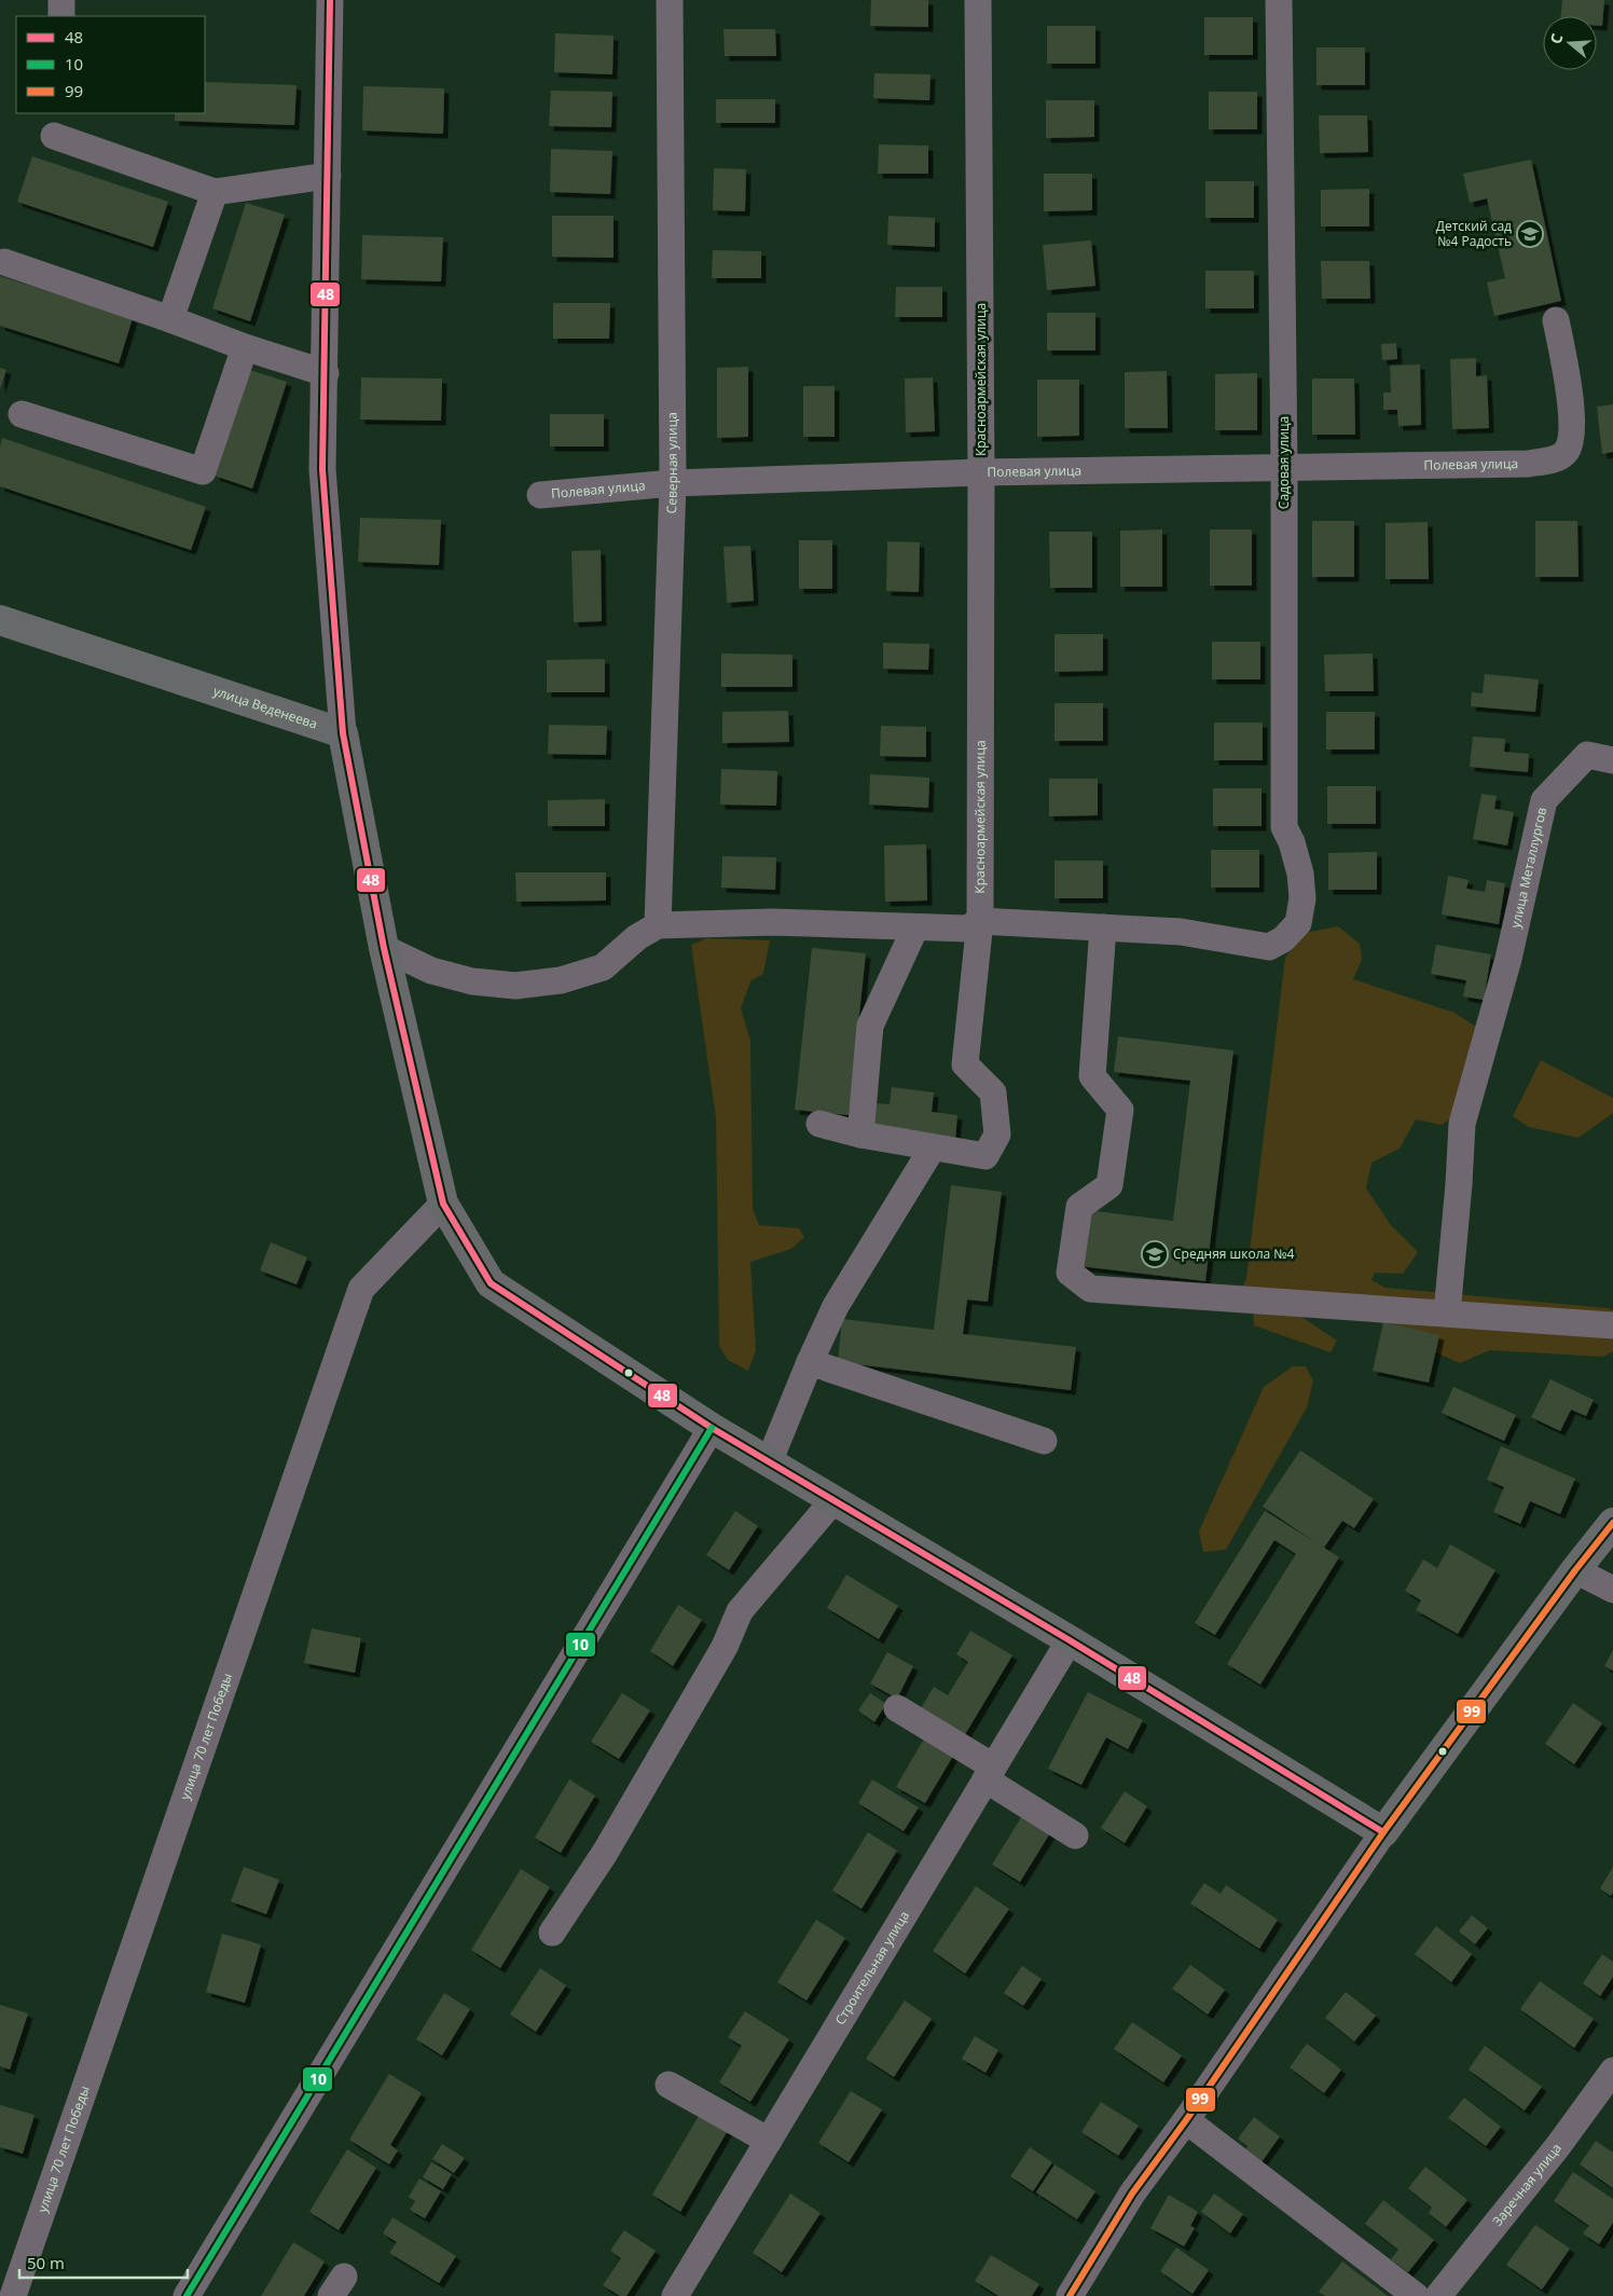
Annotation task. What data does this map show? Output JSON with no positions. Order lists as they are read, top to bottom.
{
  "streets": {
    "main road": ["улица Веденеева"],
    "street": [
      "Красноармейская улица",
      "Северная улица",
      "Садовая улица",
      "Полевая улица",
      "улица Металлургов",
      "улица 70 лет Победы",
      "Строительная улица",
      "Заречная улица"
    ]
  },
  "crossings": [
    ["Красноармейская улица", "Полевая улица"],
    ["Северная улица", "Полевая улица"],
    ["Садовая улица", "Полевая улица"]
  ],
  "places": {
    "school or university": ["Детский сад №4 Радость", "Средняя школа №4"]
  },
  "lines": ["transit line 48", "transit line 10", "transit line 99"],
  "legend": ["48", "10", "99"],
  "scale_bar": "50 m",
  "north": "left"
}
